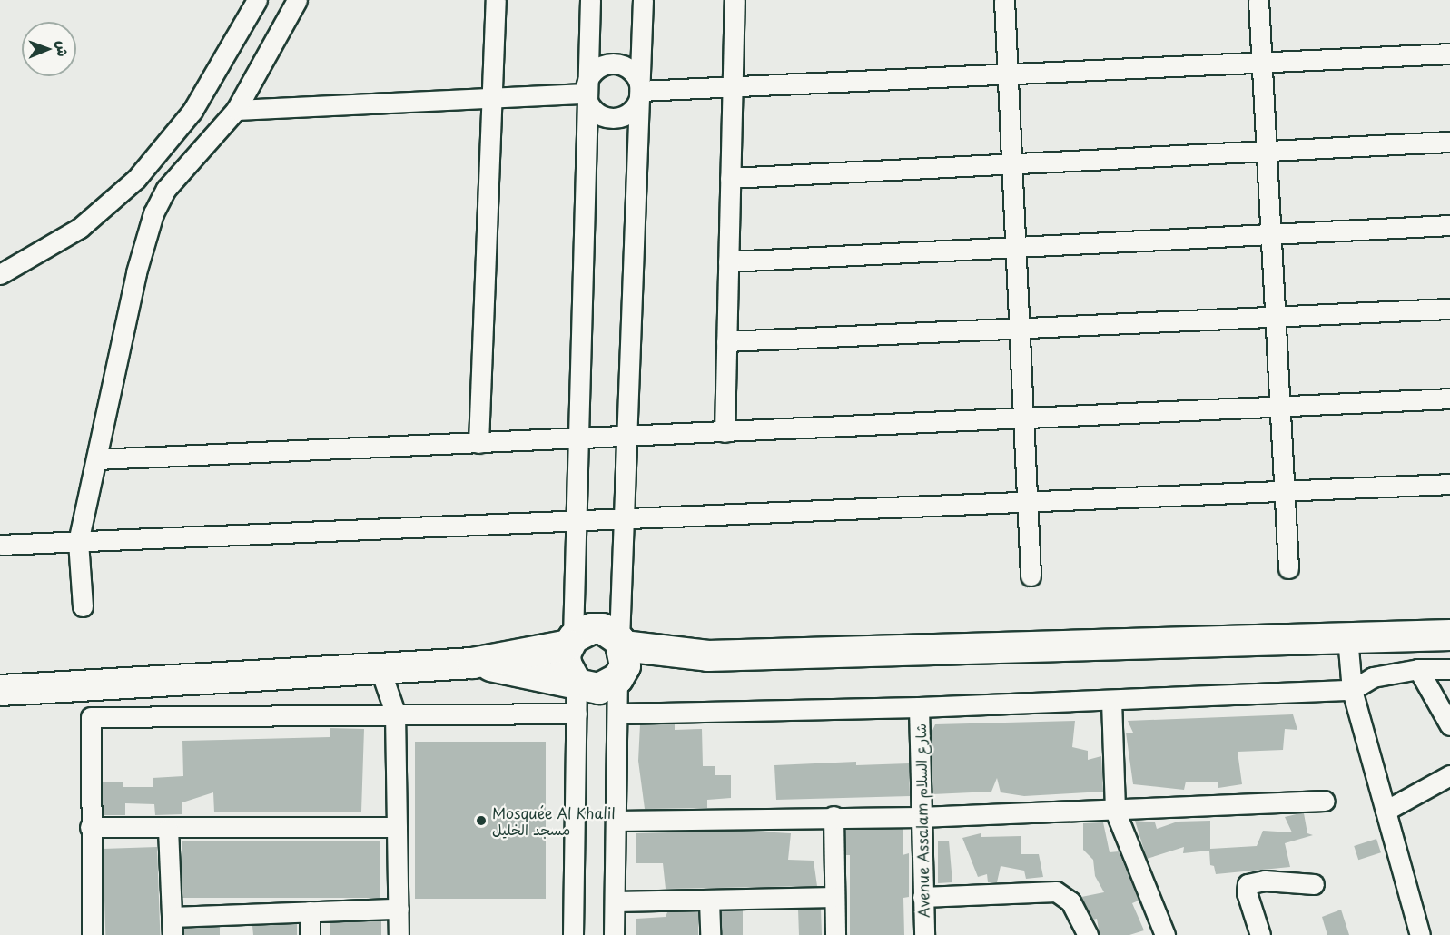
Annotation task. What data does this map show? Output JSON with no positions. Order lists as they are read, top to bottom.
{
  "streets": {
    "street": ["Avenue Assalam شارع السلام"]
  },
  "places": ["Mosquée Al Khalil مسجد الخليل"],
  "north": "right"
}
